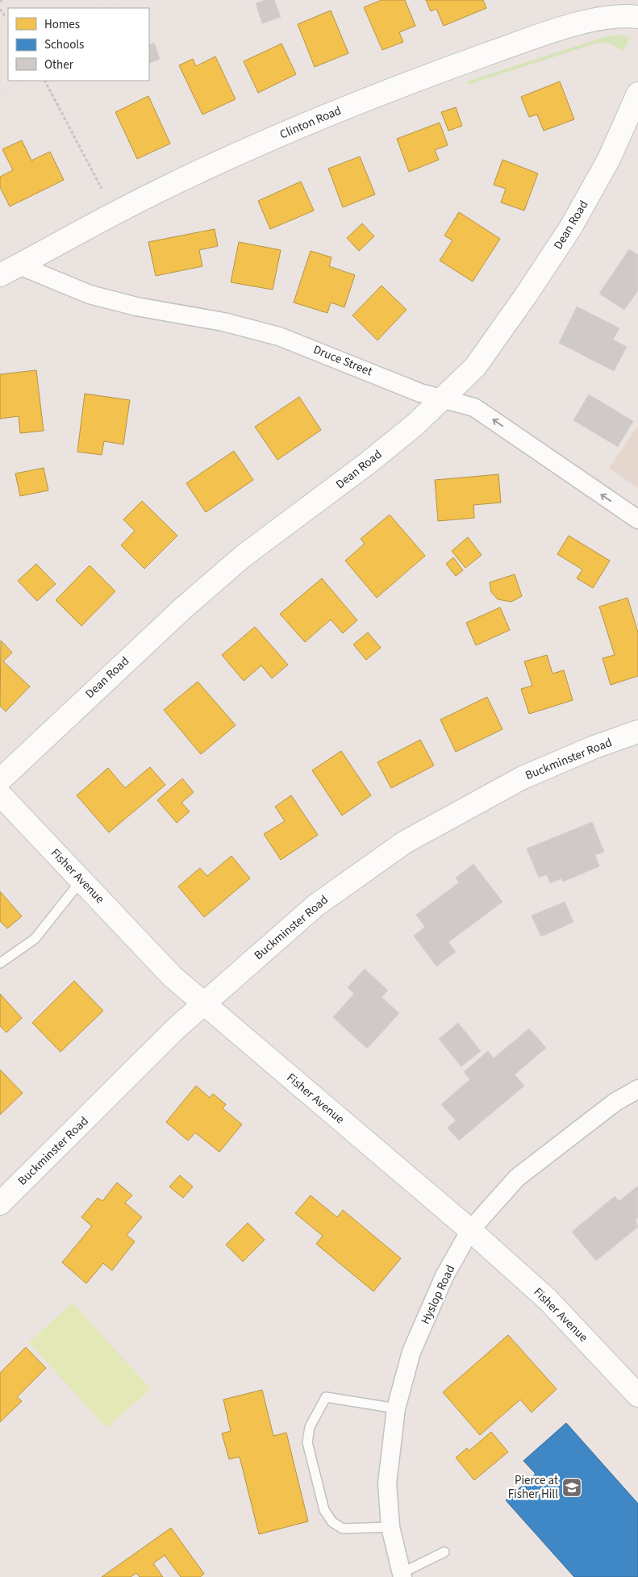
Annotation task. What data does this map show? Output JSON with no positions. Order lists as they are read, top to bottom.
{
  "streets": {
    "street": [
      "Clinton Road",
      "Dean Road",
      "Druce Street",
      "Buckminster Road",
      "Fisher Avenue",
      "Hyslop Road"
    ]
  },
  "crossings": [
    ["Clinton Road", "Druce Street"],
    ["Dean Road", "Druce Street"],
    ["Buckminster Road", "Fisher Avenue"],
    ["Fisher Avenue", "Hyslop Road"]
  ],
  "places": {
    "school or university": ["Pierce at Fisher Hill"]
  },
  "legend": ["Homes", "Schools", "Other"]
}
